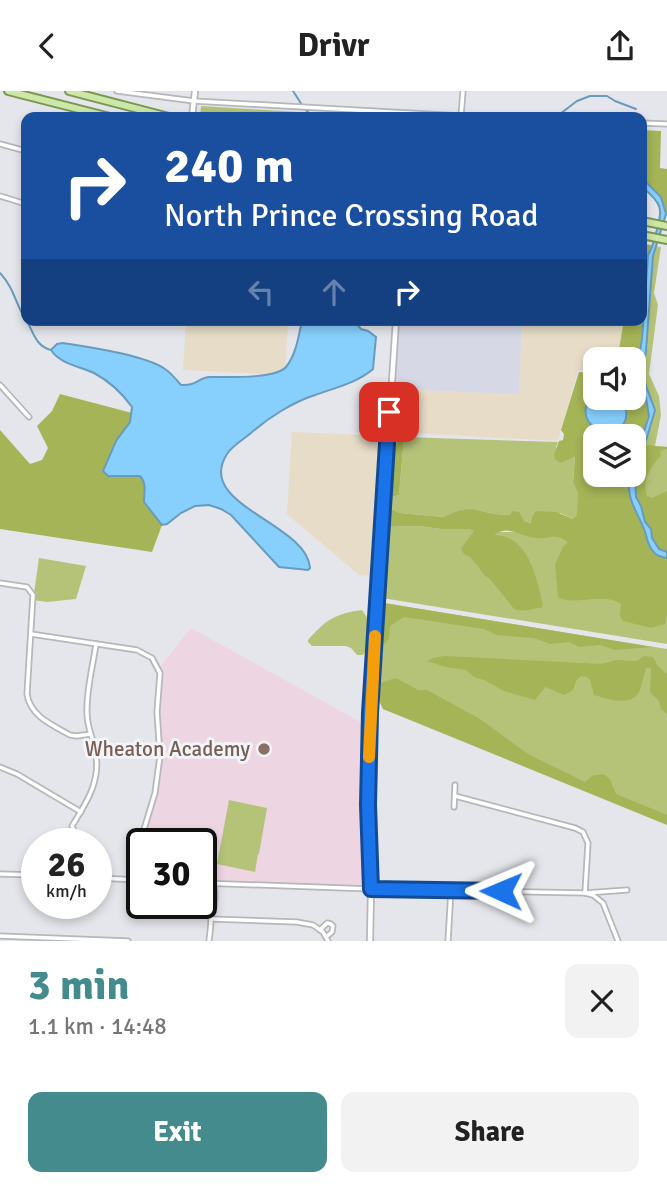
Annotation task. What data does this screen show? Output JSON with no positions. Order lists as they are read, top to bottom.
{
  "places": ["Wheaton Academy"],
  "page": {
    "header": "Drivr",
    "turn": ["240 m", "North Prince Crossing Road"],
    "speed": "26 km/h",
    "limit": "30",
    "heading": ["3 min", "1.1 km · 14:48"],
    "buttons": ["Exit", "Share"]
  }
}
